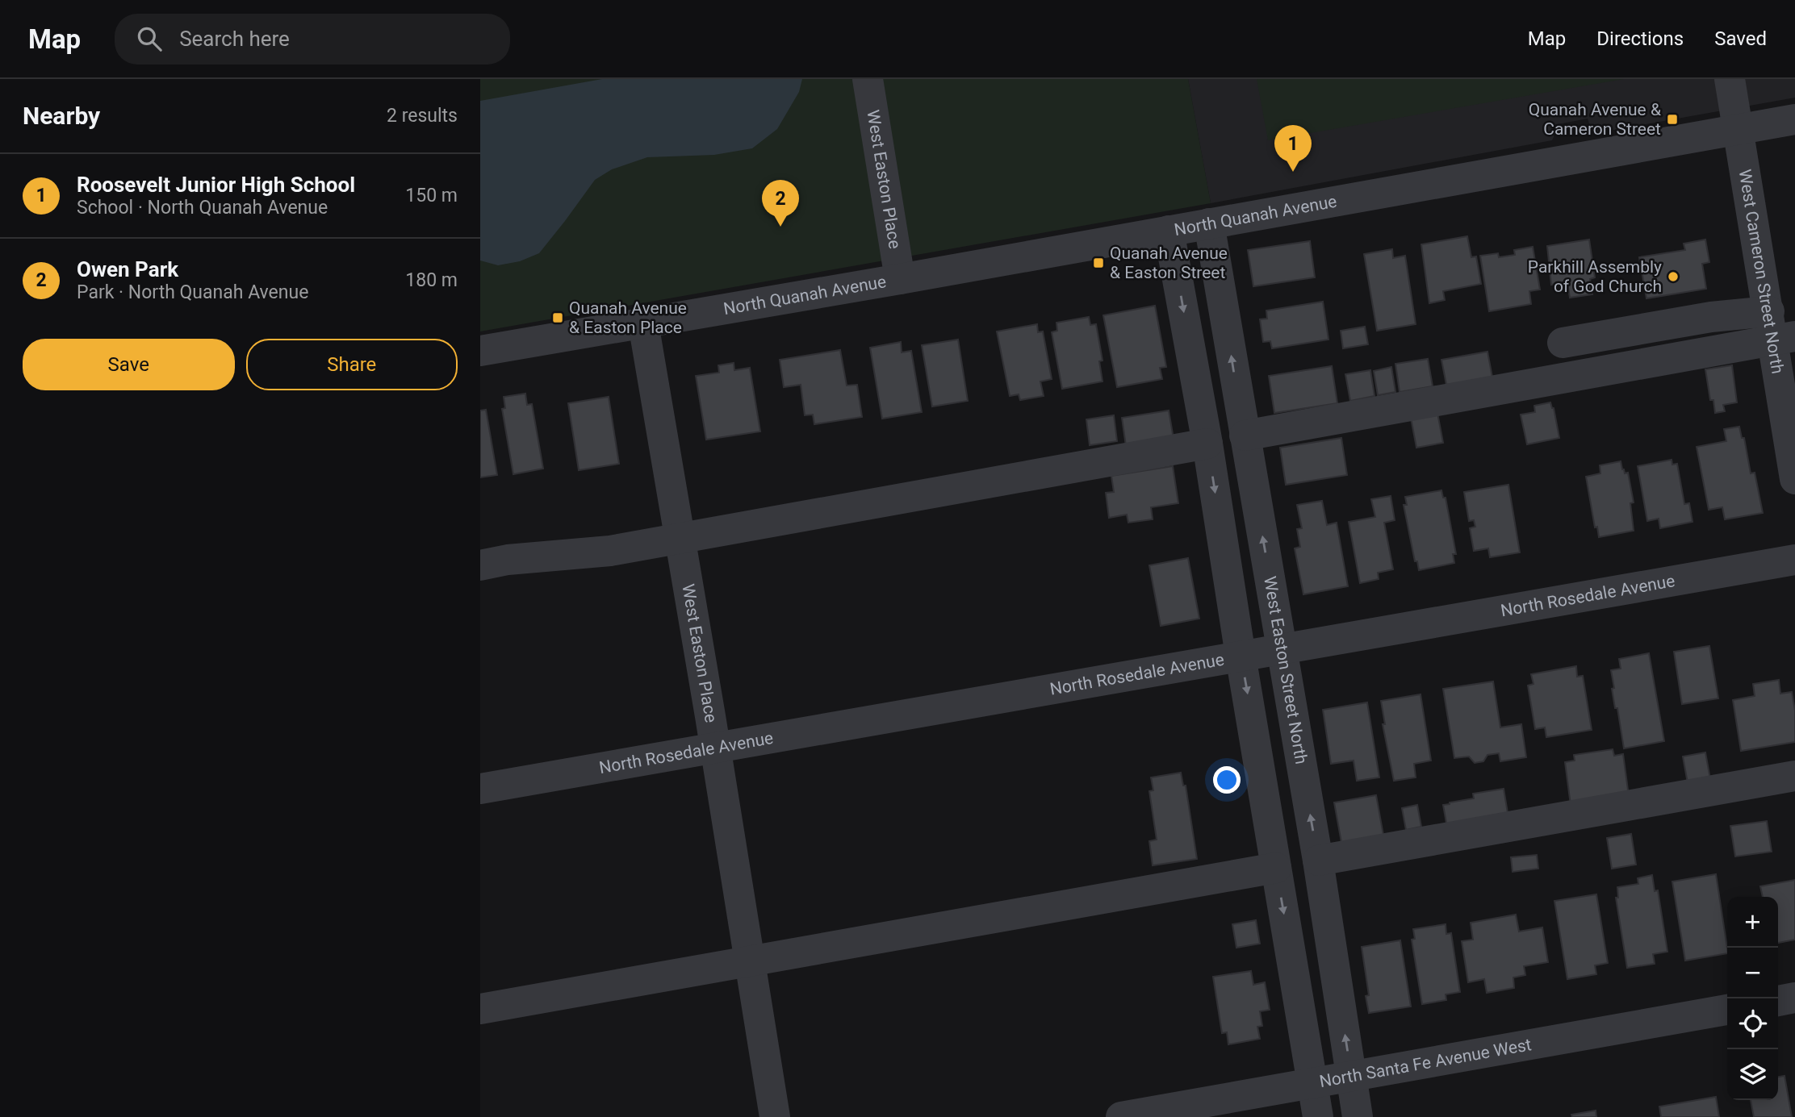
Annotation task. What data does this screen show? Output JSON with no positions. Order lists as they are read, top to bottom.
{
  "streets": {
    "street": [
      "West Easton Place",
      "North Quanah Avenue",
      "West Cameron Street North",
      "North Rosedale Avenue",
      "West Easton Street North",
      "North Santa Fe Avenue West"
    ]
  },
  "crossings": [
    ["West Easton Place", "North Quanah Avenue"],
    ["West Easton Place", "North Rosedale Avenue"],
    ["North Quanah Avenue", "West Cameron Street North"],
    ["North Quanah Avenue", "West Easton Street North"],
    ["North Rosedale Avenue", "West Easton Street North"],
    ["West Easton Street North", "North Santa Fe Avenue West"]
  ],
  "places": {
    "transit": ["Quanah Avenue & Cameron Street", "Quanah Avenue & Easton Street", "Quanah Avenue & Easton Place"],
    "other": ["Parkhill Assembly of God Church"]
  },
  "page": {
    "header": "Map",
    "search": "Search here",
    "nav": ["Map", "Directions", "Saved"],
    "heading": ["Nearby", "2 results"],
    "pins": ["1", "2"],
    "list": [
      {
        "mark": "1",
        "name": "Roosevelt Junior High School",
        "note": "School · North Quanah Avenue",
        "value": "150 m"
      },
      {
        "mark": "2",
        "name": "Owen Park",
        "note": "Park · North Quanah Avenue",
        "value": "180 m"
      }
    ],
    "buttons": ["Save", "Share"],
    "map_buttons": ["+", "−"]
  }
}
